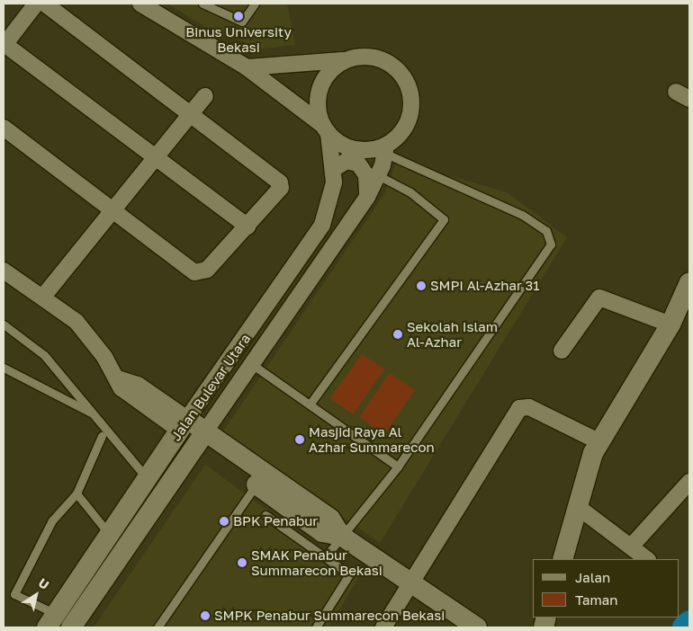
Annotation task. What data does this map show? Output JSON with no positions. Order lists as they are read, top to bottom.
{
  "streets": {
    "street": ["Jalan Bulevar Utara"]
  },
  "places": [
    "Binus University Bekasi",
    "SMPI Al-Azhar 31",
    "Sekolah Islam Al-Azhar",
    "Masjid Raya Al Azhar Summarecon",
    "BPK Penabur",
    "SMAK Penabur Summarecon Bekasi",
    "SMPK Penabur Summarecon Bekasi"
  ],
  "legend": ["Jalan", "Taman"],
  "north": "top right"
}
